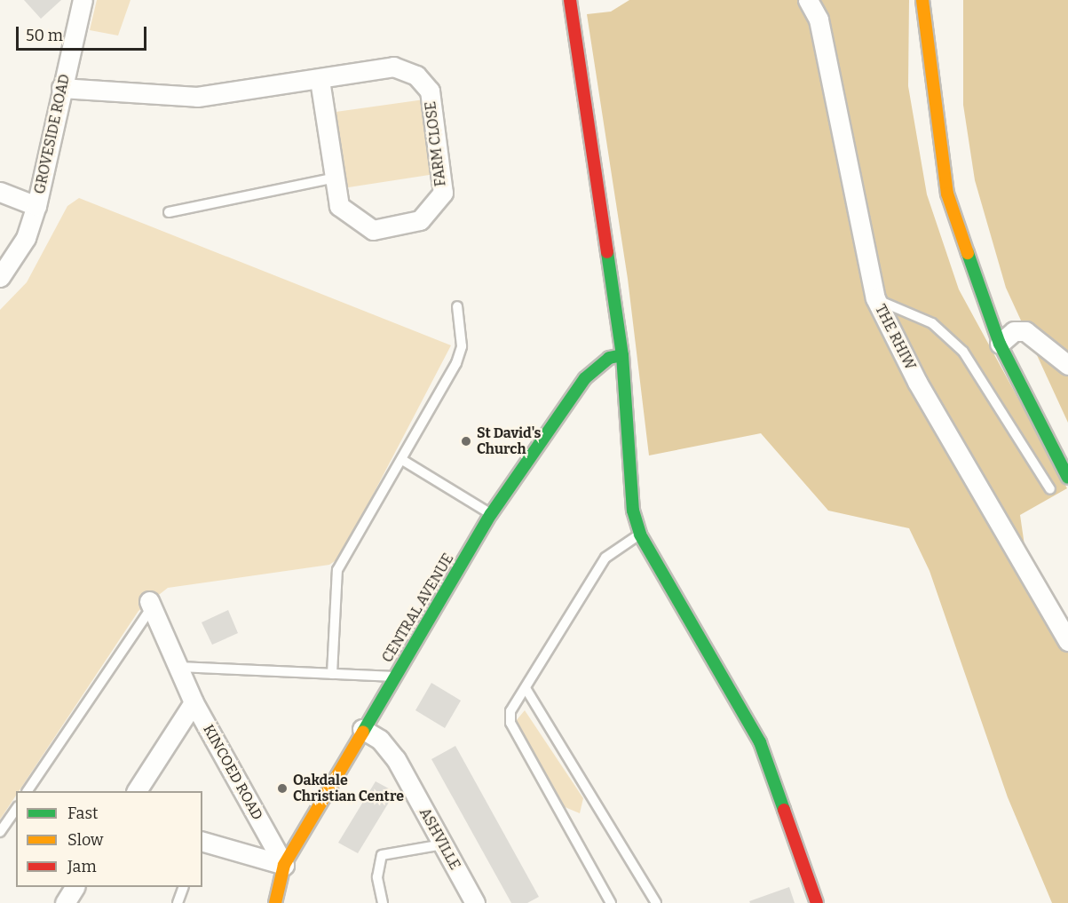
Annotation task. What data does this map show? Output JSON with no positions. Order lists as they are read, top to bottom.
{
  "streets": {
    "street": [
      "GROVESIDE ROAD",
      "FARM CLOSE",
      "THE RHIW",
      "CENTRAL AVENUE",
      "KINCOED ROAD",
      "ASHVILLE"
    ]
  },
  "crossings": [
    ["GROVESIDE ROAD", "FARM CLOSE"],
    ["CENTRAL AVENUE", "KINCOED ROAD"],
    ["CENTRAL AVENUE", "ASHVILLE"]
  ],
  "places": ["St David's Church", "Oakdale Christian Centre"],
  "legend": ["Fast", "Slow", "Jam"],
  "scale_bar": "50 m"
}
